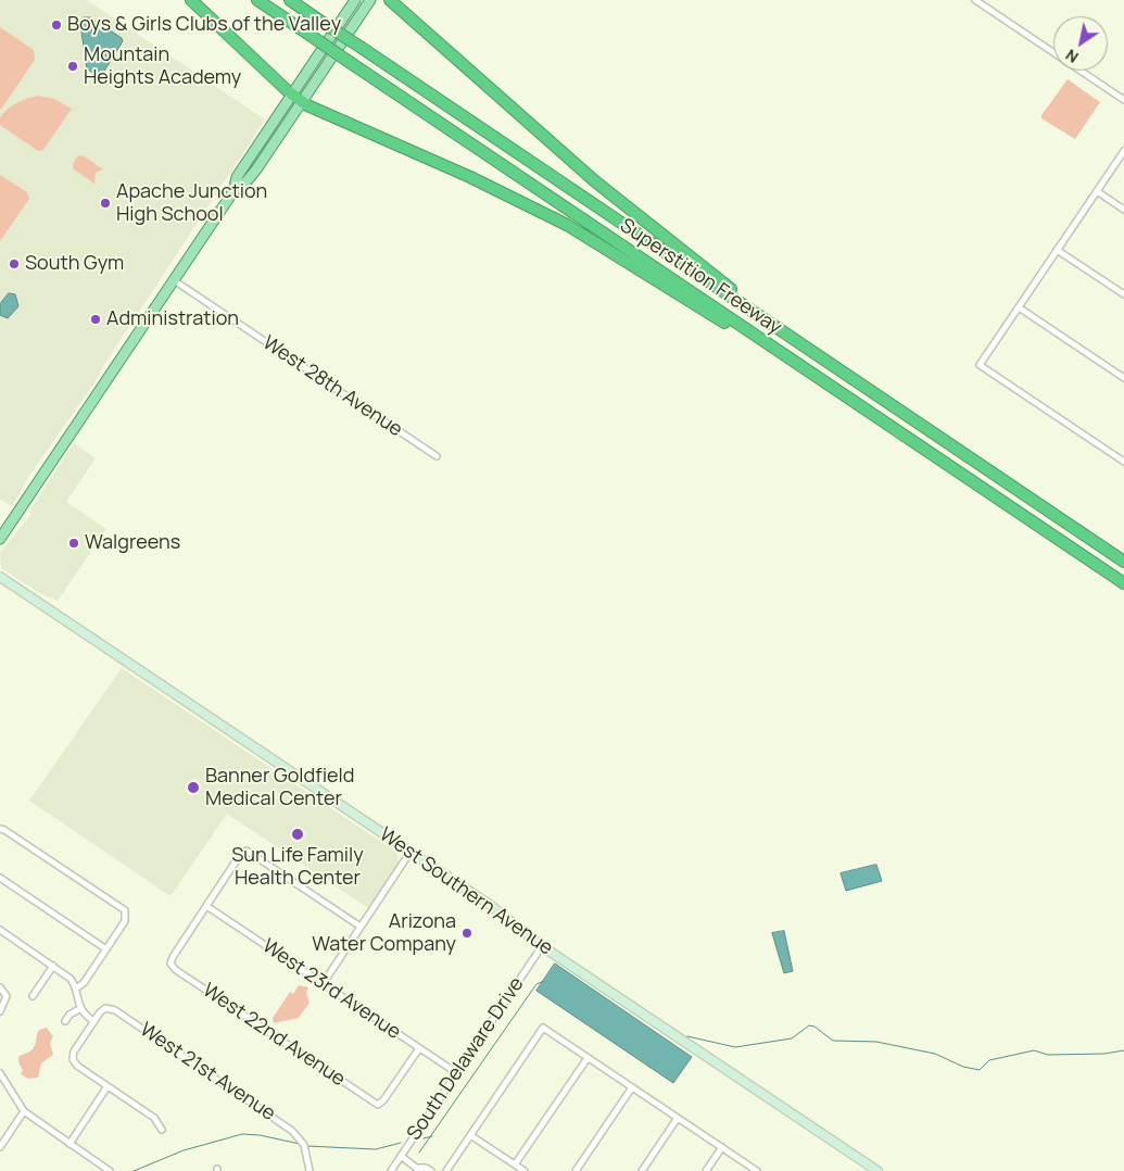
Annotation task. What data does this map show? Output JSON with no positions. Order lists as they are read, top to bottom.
{
  "streets": {
    "highway": ["Superstition Freeway"],
    "main road": ["West Southern Avenue"],
    "street": [
      "West 28th Avenue",
      "West 23rd Avenue",
      "West 22nd Avenue",
      "South Delaware Drive",
      "West 21st Avenue"
    ]
  },
  "crossings": [
    ["West Southern Avenue", "South Delaware Drive"],
    ["West 23rd Avenue", "West 22nd Avenue"],
    ["West 23rd Avenue", "South Delaware Drive"]
  ],
  "places": [
    "Boys & Girls Clubs of the Valley",
    "Mountain Heights Academy",
    "Apache Junction High School",
    "South Gym",
    "Administration",
    "Walgreens",
    "Banner Goldfield Medical Center",
    "Sun Life Family Health Center",
    "Arizona Water Company"
  ],
  "north": "bottom left"
}
